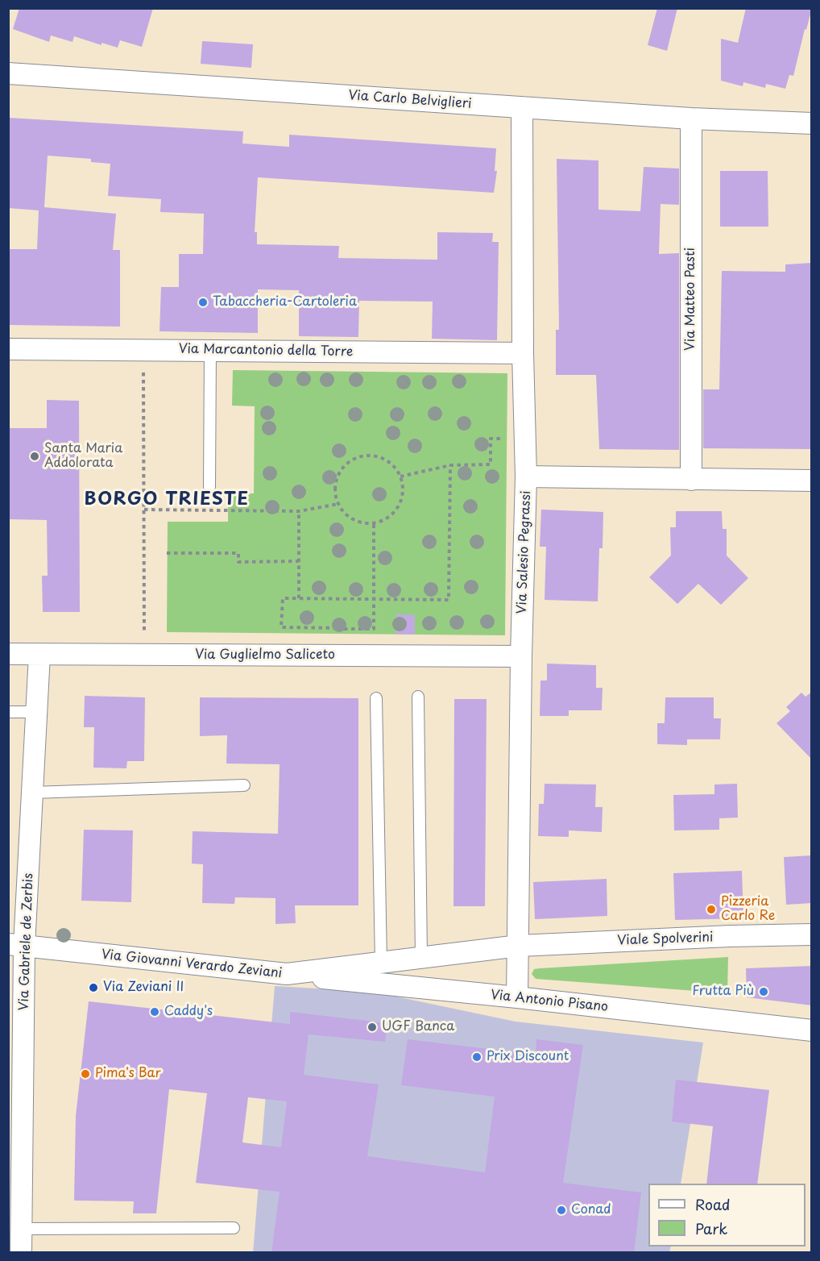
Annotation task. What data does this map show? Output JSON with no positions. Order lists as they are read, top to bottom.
{
  "streets": {
    "street": [
      "Via Carlo Belviglieri",
      "Via Matteo Pasti",
      "Via Marcantonio della Torre",
      "Via Salesio Pegrassi",
      "Via Guglielmo Saliceto",
      "Viale Spolverini",
      "Via Gabriele de Zerbis",
      "Via Giovanni Verardo Zeviani",
      "Via Antonio Pisano"
    ]
  },
  "crossings": [
    ["Via Carlo Belviglieri", "Via Matteo Pasti"],
    ["Via Carlo Belviglieri", "Via Salesio Pegrassi"],
    ["Via Marcantonio della Torre", "Via Salesio Pegrassi"],
    ["Via Salesio Pegrassi", "Via Guglielmo Saliceto"],
    ["Via Salesio Pegrassi", "Viale Spolverini"],
    ["Via Salesio Pegrassi", "Via Giovanni Verardo Zeviani"],
    ["Via Salesio Pegrassi", "Via Antonio Pisano"],
    ["Via Guglielmo Saliceto", "Via Gabriele de Zerbis"],
    ["Viale Spolverini", "Via Giovanni Verardo Zeviani"],
    ["Via Gabriele de Zerbis", "Via Giovanni Verardo Zeviani"],
    ["Via Giovanni Verardo Zeviani", "Via Antonio Pisano"]
  ],
  "districts": ["BORGO TRIESTE"],
  "places": [
    "Tabaccheria-Cartoleria",
    "Santa Maria Addolorata",
    "Pizzeria Carlo Re",
    "Via Zeviani II",
    "Frutta Più",
    "Caddy's",
    "UGF Banca",
    "Prix Discount",
    "Pima's Bar",
    "Conad"
  ],
  "legend": ["Road", "Park"]
}
